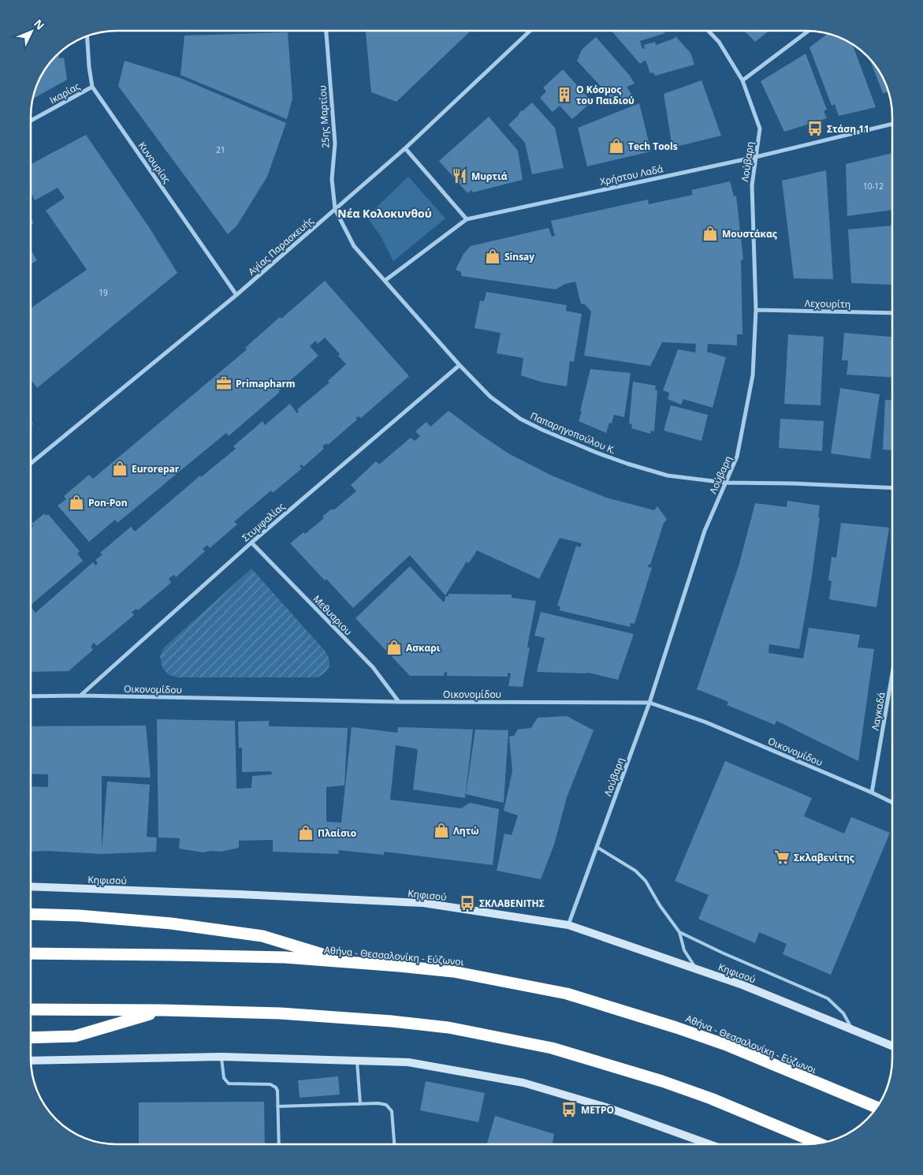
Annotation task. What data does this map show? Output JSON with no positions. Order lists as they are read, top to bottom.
{
  "streets": {
    "highway": ["Αθήνα - Θεσσαλονίκη - Εύζωνοι"],
    "main road": ["Κηφισού"],
    "street": [
      "Ικαρίας",
      "25ης Μαρτίου",
      "Λούβαρη",
      "Κυνουρίας",
      "Χρήστου Λαδά",
      "Αγίας Παρασκευής",
      "Λεχουρίτη",
      "Παπαρηγοπούλου Κ.",
      "Στυμφαλίας",
      "Μεθυαριου",
      "Οικονομίδου",
      "Λαγκαδά"
    ]
  },
  "crossings": [
    ["Ικαρίας", "Κυνουρίας"],
    ["25ης Μαρτίου", "Αγίας Παρασκευής"],
    ["25ης Μαρτίου", "Παπαρηγοπούλου Κ."],
    ["Λούβαρη", "Χρήστου Λαδά"],
    ["Λούβαρη", "Λεχουρίτη"],
    ["Λούβαρη", "Παπαρηγοπούλου Κ."],
    ["Λούβαρη", "Οικονομίδου"],
    ["Λούβαρη", "Κηφισού"],
    ["Κυνουρίας", "Αγίας Παρασκευής"],
    ["Χρήστου Λαδά", "Παπαρηγοπούλου Κ."],
    ["Αγίας Παρασκευής", "Παπαρηγοπούλου Κ."],
    ["Παπαρηγοπούλου Κ.", "Στυμφαλίας"],
    ["Στυμφαλίας", "Μεθυαριου"],
    ["Στυμφαλίας", "Οικονομίδου"],
    ["Μεθυαριου", "Οικονομίδου"],
    ["Οικονομίδου", "Λαγκαδά"]
  ],
  "districts": ["Νέα Κολοκυνθού"],
  "places": {
    "building": ["Ο Κόσμος του Παιδιού"],
    "bus stop": ["Στάση 11", "ΣΚΛΑΒΕΝΙΤΗΣ", "ΜΕΤΡΟ"],
    "shop": [
      "Tech Tools",
      "Μουστάκας",
      "Sinsay",
      "Eurorepar",
      "Pon-Pon",
      "Ασκαρι",
      "Λητώ",
      "Πλαίσιο"
    ],
    "restaurant": ["Μυρτιά"],
    "office": ["Primapharm"],
    "supermarket": ["Σκλαβενίτης"]
  },
  "house_numbers": ["21", "10-12", "19"],
  "north": "top right"
}
